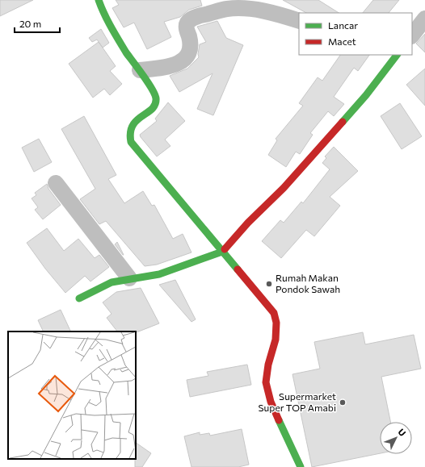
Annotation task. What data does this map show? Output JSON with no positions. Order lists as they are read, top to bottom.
{
  "places": ["Rumah Makan Pondok Sawah", "Supermarket Super TOP Amabi"],
  "legend": ["Lancar", "Macet"],
  "scale_bar": "20 m",
  "north": "top right"
}
